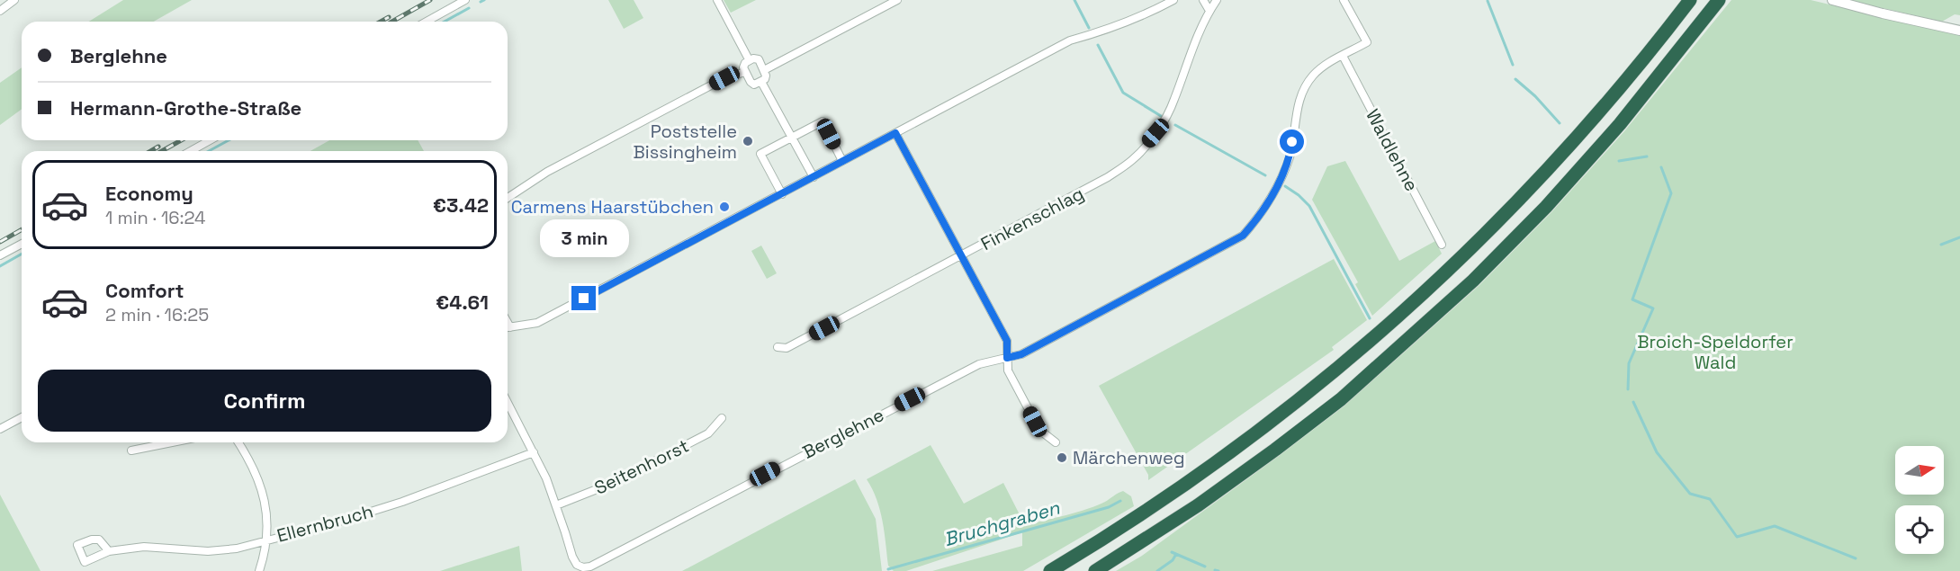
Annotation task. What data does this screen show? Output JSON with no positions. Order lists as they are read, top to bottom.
{
  "streets": {
    "street": [
      "Waldlehne",
      "Finkenschlag",
      "Berglehne",
      "Seitenhorst",
      "Ellernbruch"
    ]
  },
  "crossings": [
    ["Waldlehne", "Berglehne"],
    ["Berglehne", "Seitenhorst"]
  ],
  "water": ["Bruchgraben"],
  "parks": ["Broich-Speldorfer Wald"],
  "places": ["Poststelle Bissingheim", "Carmens Haarstübchen", "Märchenweg"],
  "north": "right",
  "page": {
    "banner": ["Berglehne", "Hermann-Grothe-Straße"],
    "list": [
      {
        "name": "Economy",
        "note": "1 min · 16:24",
        "value": "€3.42"
      },
      {
        "name": "Comfort",
        "note": "2 min · 16:25",
        "value": "€4.61"
      }
    ],
    "bubble": "3 min",
    "buttons": "Confirm"
  }
}
